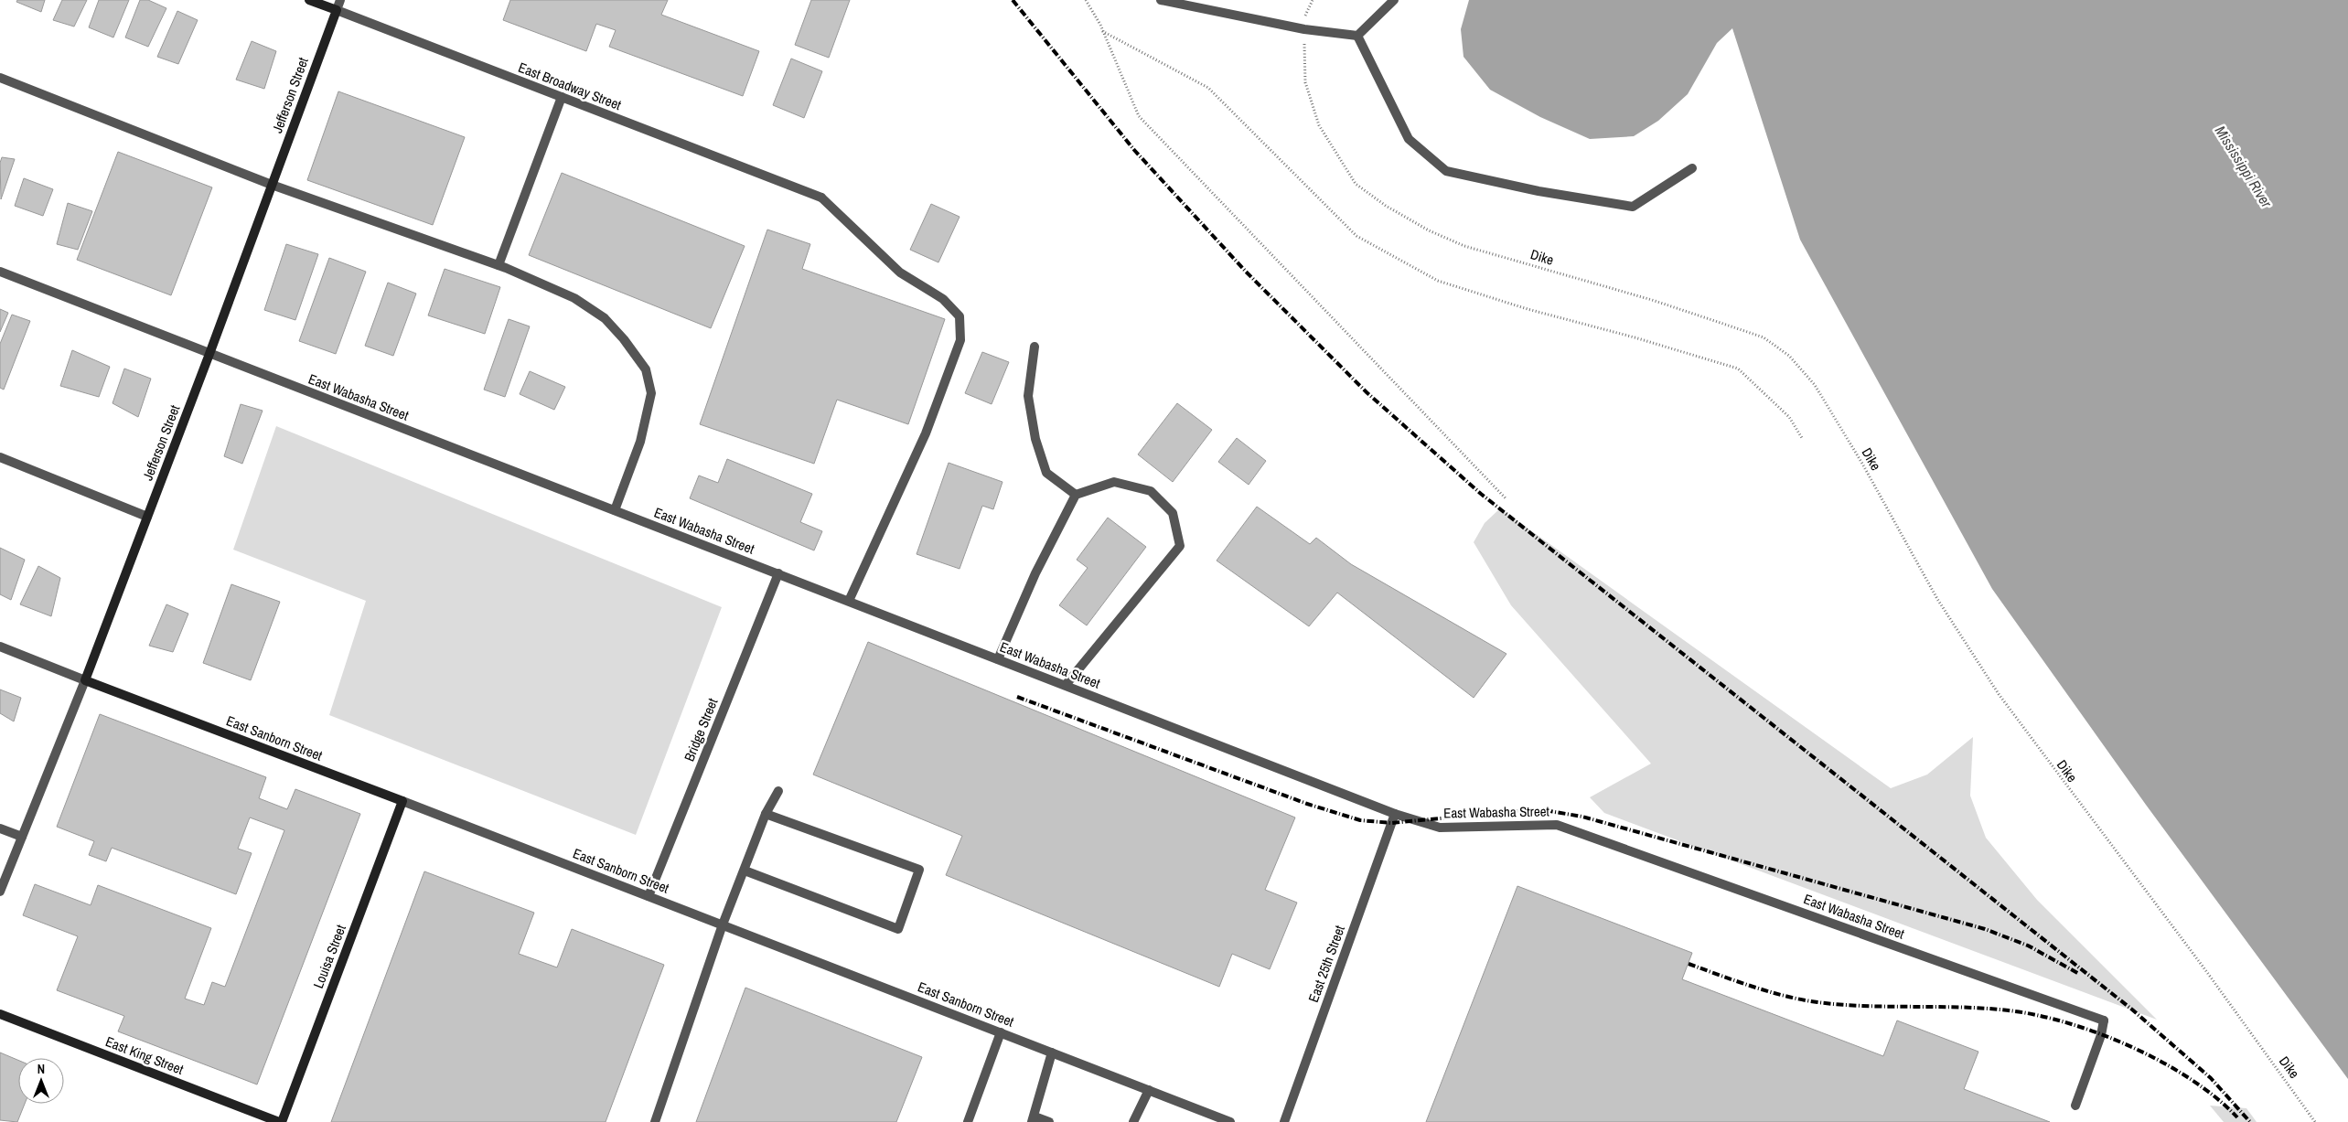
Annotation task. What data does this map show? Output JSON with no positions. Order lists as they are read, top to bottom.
{
  "streets": {
    "street": [
      "East Broadway Street",
      "Jefferson Street",
      "East Wabasha Street",
      "Bridge Street",
      "East Sanborn Street",
      "Louisa Street",
      "East 25th Street",
      "East King Street"
    ],
    "path": ["Dike"]
  },
  "crossings": [
    ["East Broadway Street", "Jefferson Street"],
    ["East Broadway Street", "East Wabasha Street"],
    ["Jefferson Street", "East Wabasha Street"],
    ["Jefferson Street", "East Sanborn Street"],
    ["East Wabasha Street", "Bridge Street"],
    ["East Wabasha Street", "East 25th Street"],
    ["Bridge Street", "East Sanborn Street"],
    ["East Sanborn Street", "Louisa Street"],
    ["Louisa Street", "East King Street"]
  ],
  "water": ["Mississippi River"],
  "north": "top"
}
